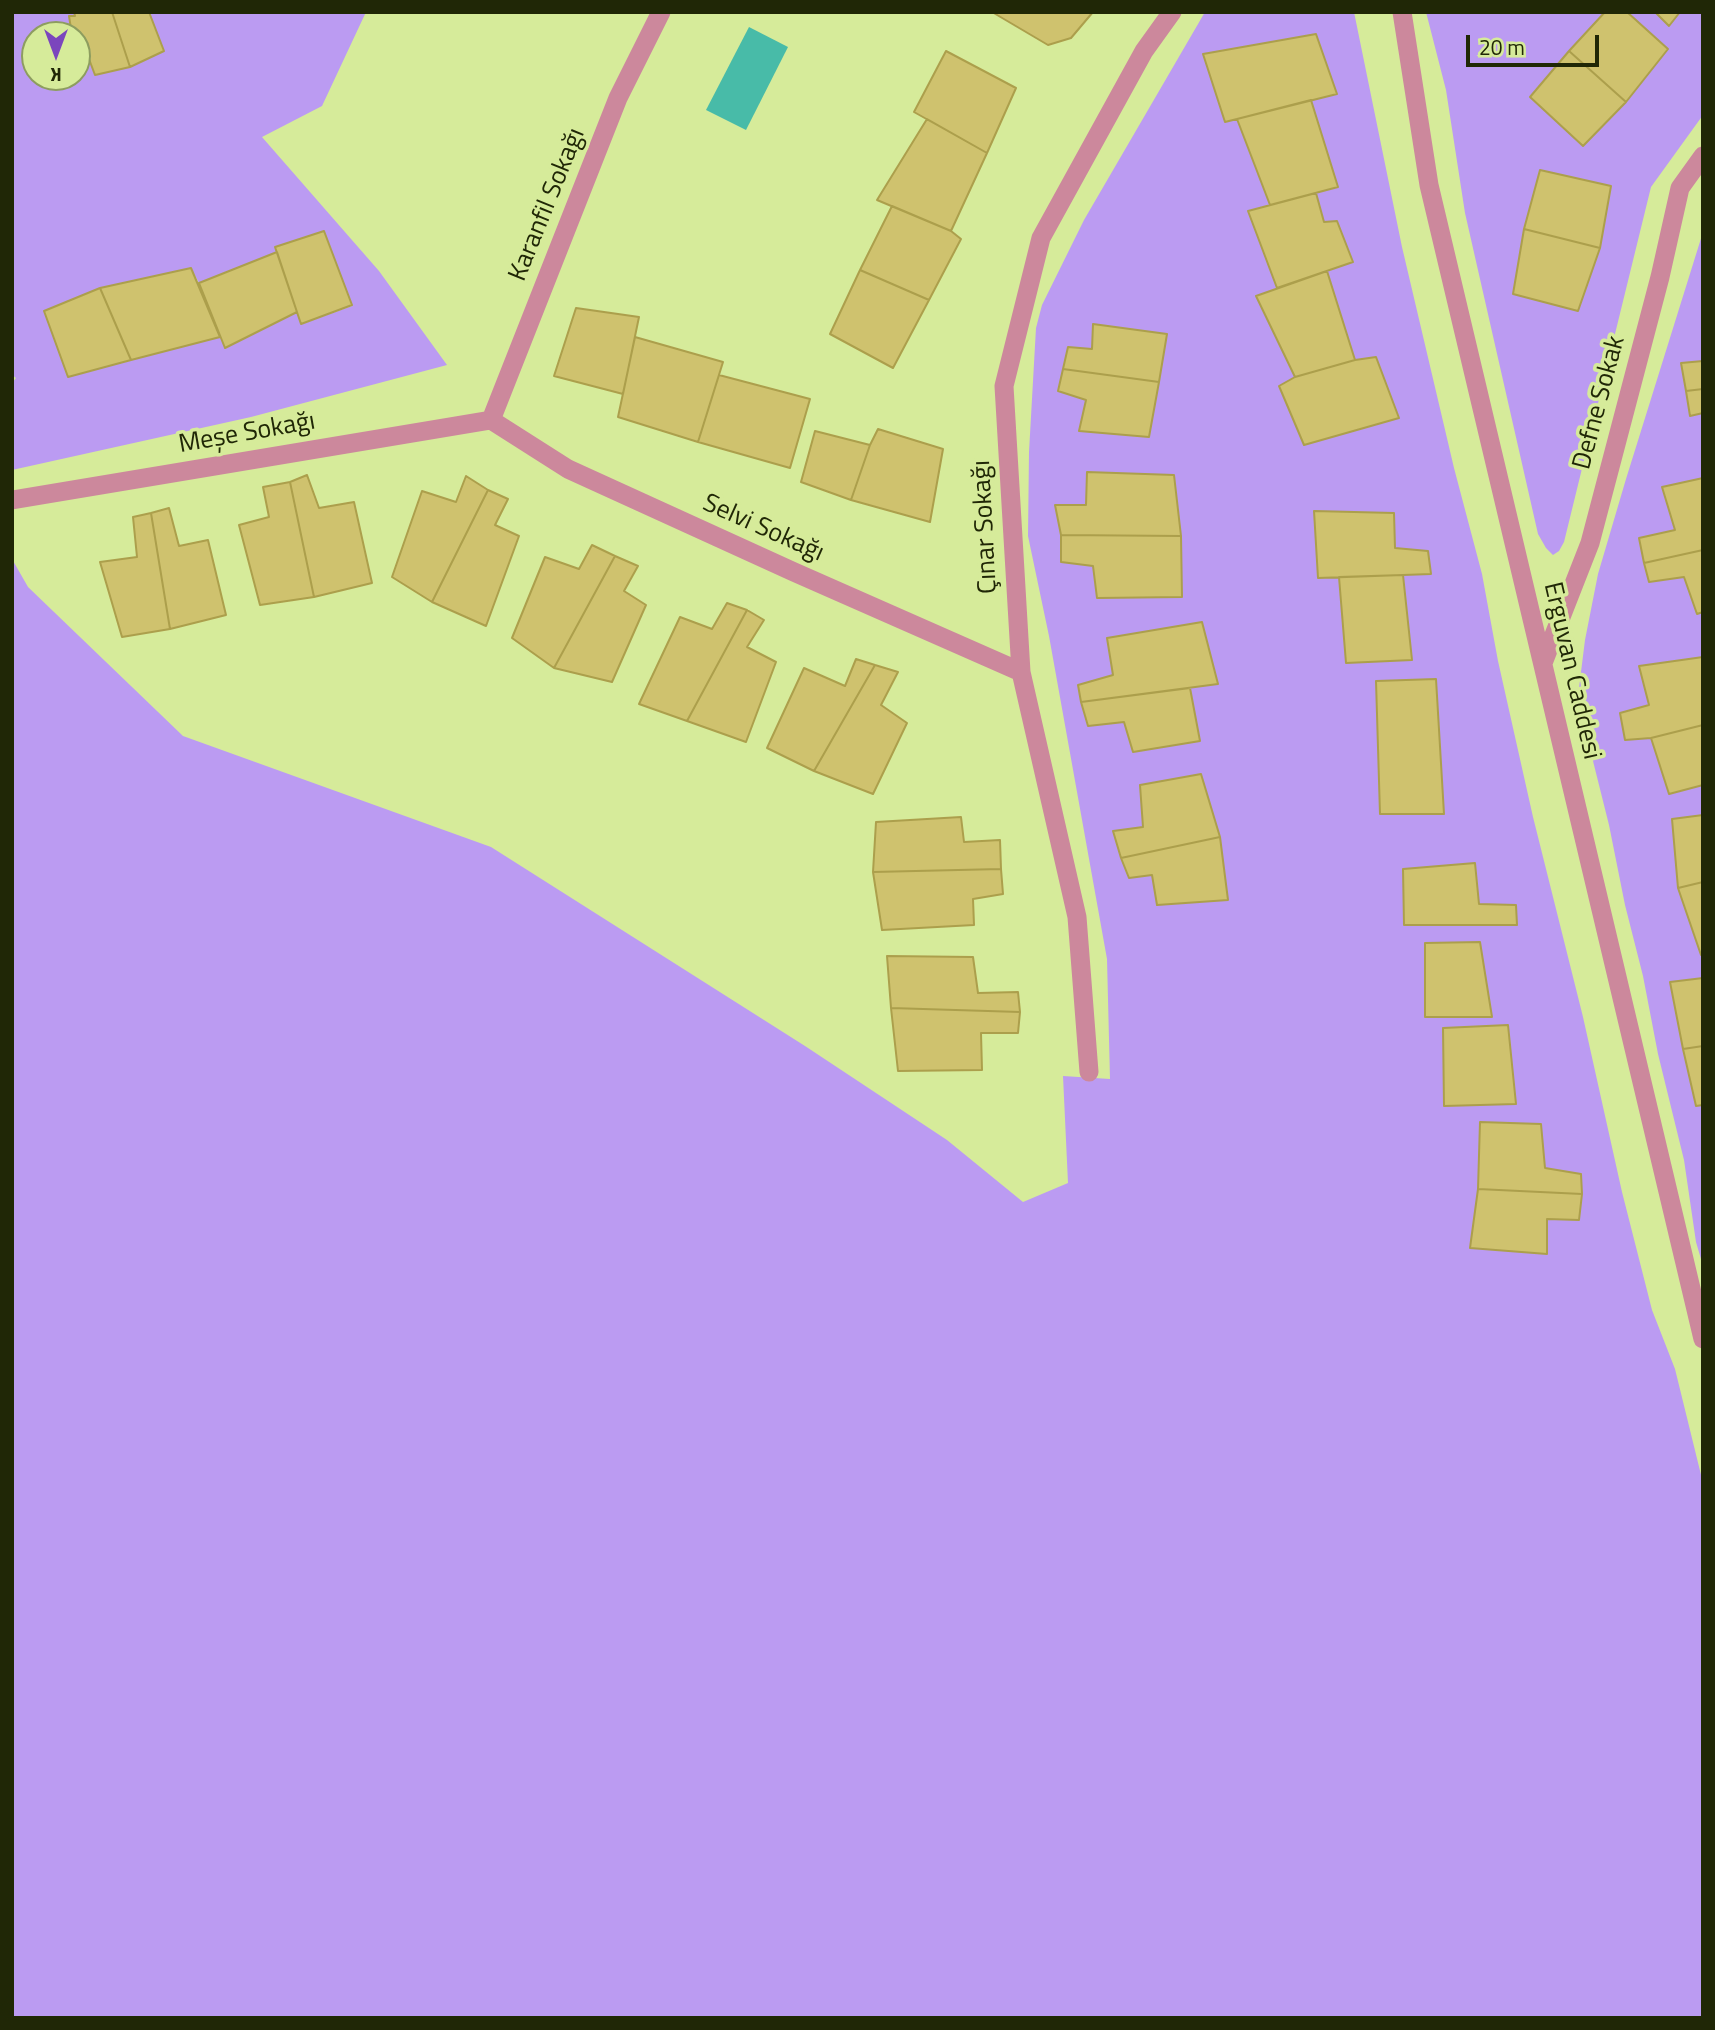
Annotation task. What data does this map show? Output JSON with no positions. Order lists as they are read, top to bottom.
{
  "streets": {
    "street": [
      "Karanfil Sokağı",
      "Defne Sokak",
      "Meşe Sokağı",
      "Çınar Sokağı",
      "Selvi Sokağı",
      "Erguvan Caddesi"
    ]
  },
  "crossings": [
    ["Karanfil Sokağı", "Meşe Sokağı"],
    ["Karanfil Sokağı", "Selvi Sokağı"],
    ["Defne Sokak", "Erguvan Caddesi"],
    ["Meşe Sokağı", "Selvi Sokağı"],
    ["Çınar Sokağı", "Selvi Sokağı"]
  ],
  "scale_bar": "20 m",
  "north": "bottom"
}
